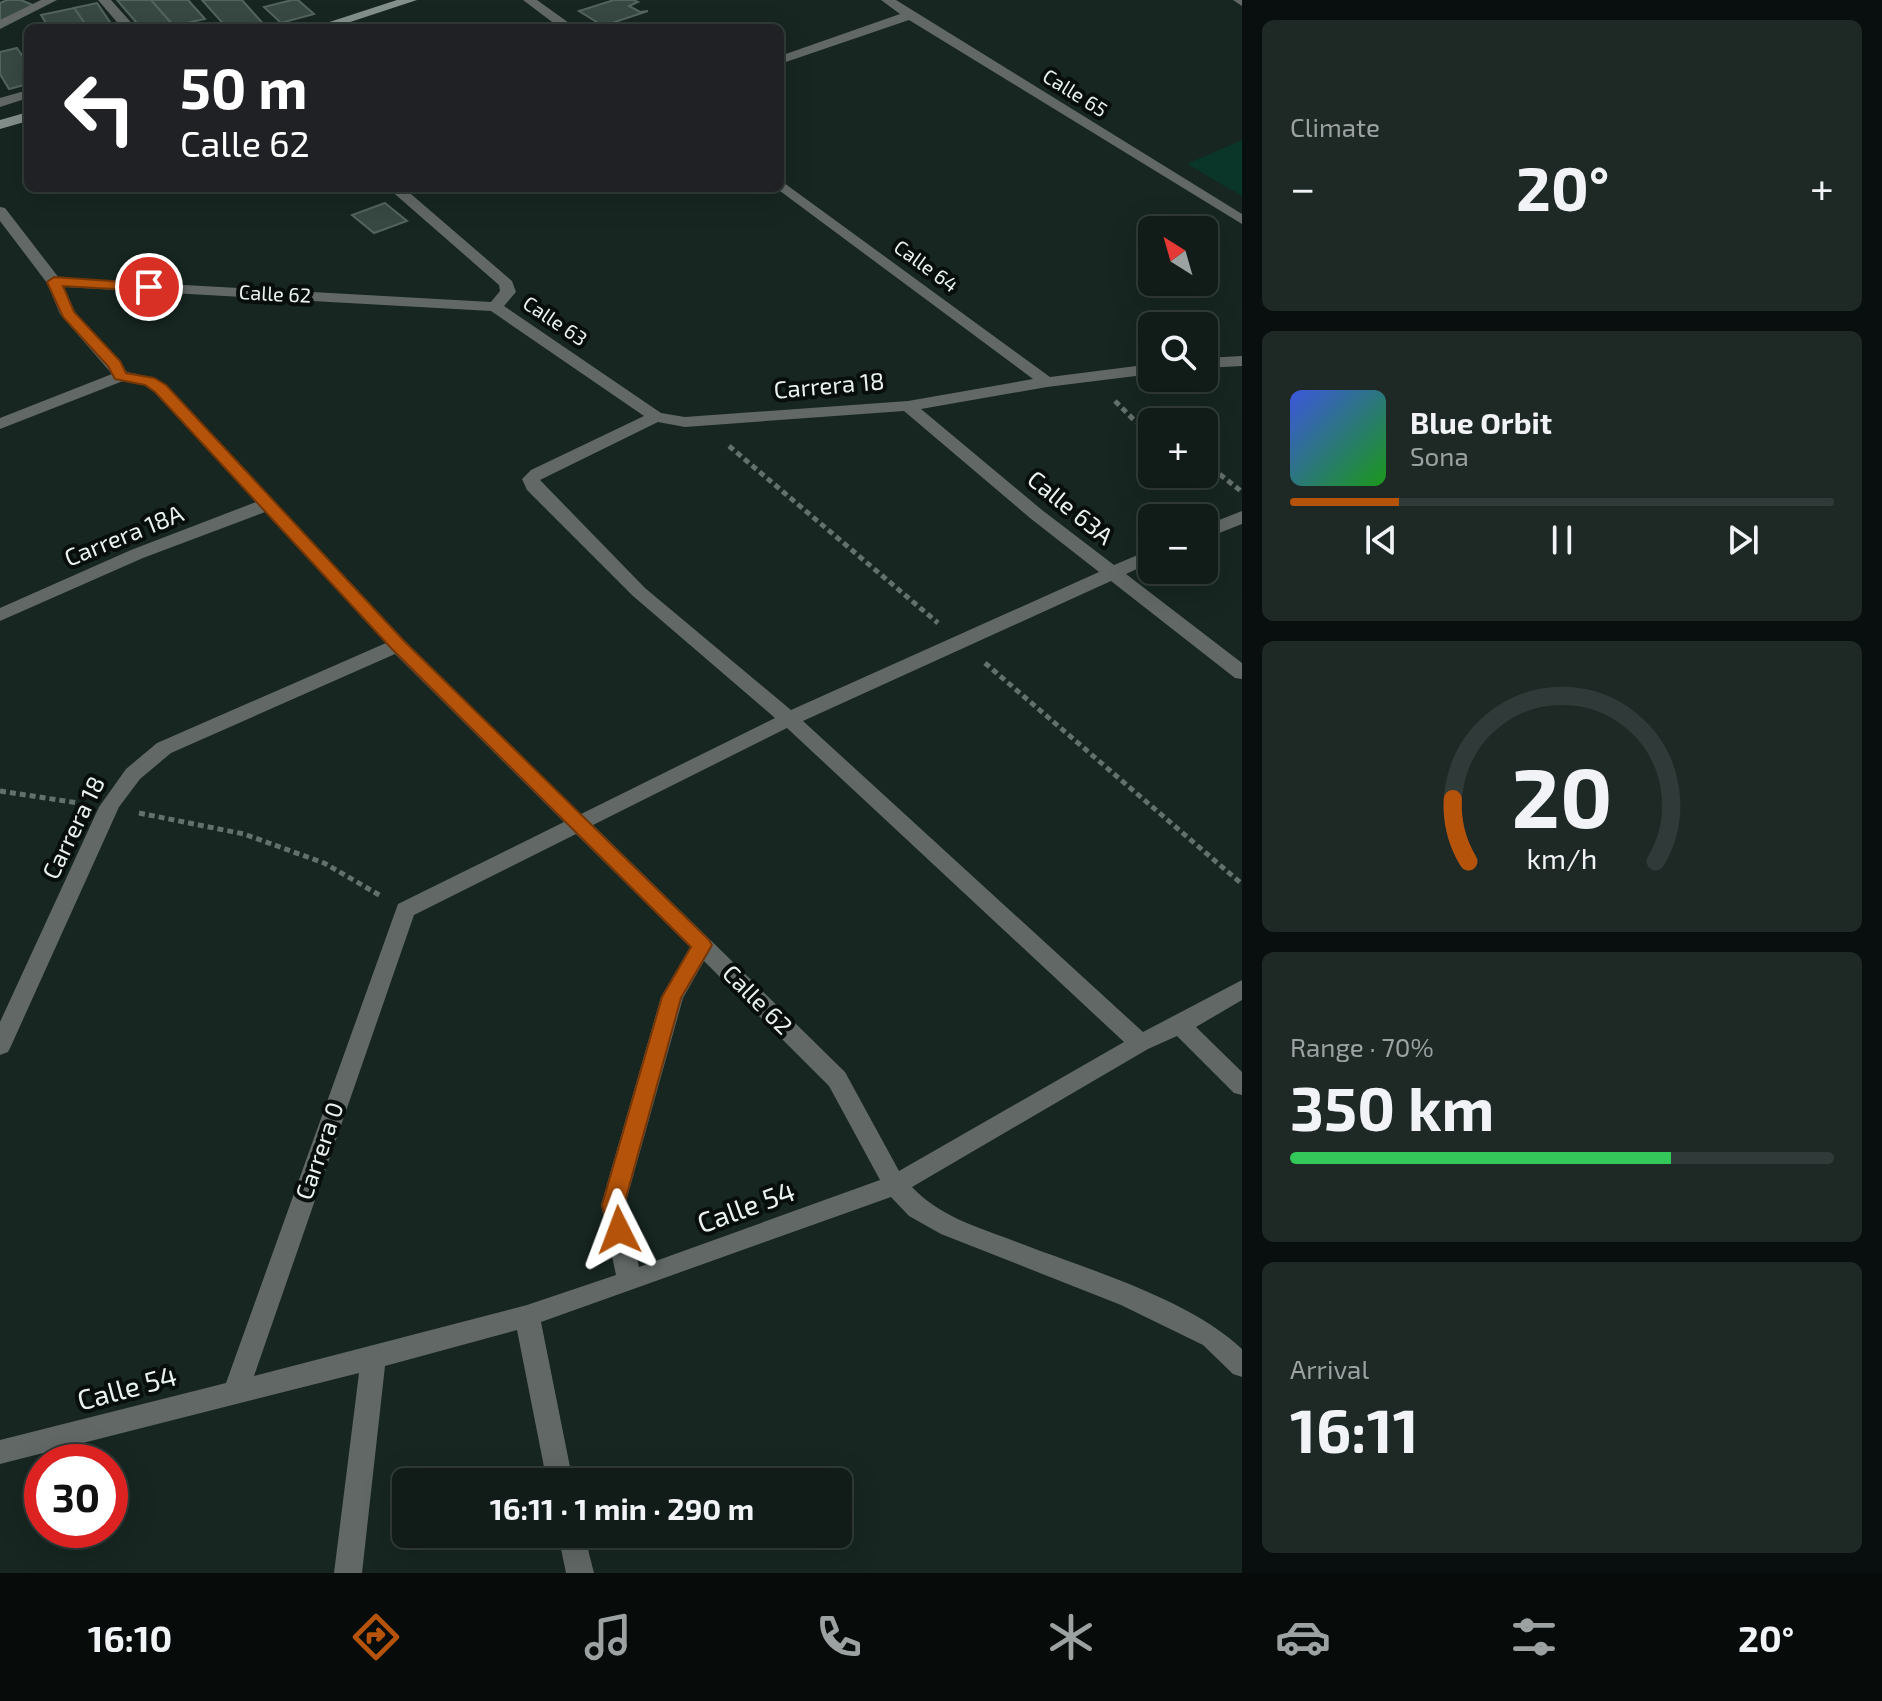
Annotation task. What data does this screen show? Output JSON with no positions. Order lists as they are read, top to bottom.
{
  "streets": {
    "street": [
      "Calle 65",
      "Calle 64",
      "Calle 62",
      "Calle 63",
      "Carrera 18",
      "Calle 63A",
      "Carrera 18A",
      "Carrera 0",
      "Calle 54"
    ]
  },
  "crossings": [
    ["Calle 64", "Carrera 18"],
    ["Calle 62", "Calle 63"],
    ["Calle 62", "Carrera 18"],
    ["Calle 62", "Carrera 18A"],
    ["Calle 62", "Calle 54"],
    ["Calle 63", "Carrera 18"],
    ["Carrera 18", "Calle 63A"],
    ["Carrera 0", "Calle 54"]
  ],
  "north": "top left",
  "page": {
    "tile": [
      "Climate",
      ["Range · 70%", "350 km"],
      ["Arrival", "16:11"]
    ],
    "turn": ["50 m", "Calle 62"],
    "heat": ["−", "20°", "+"],
    "map_buttons": ["+", "−"],
    "song": ["Blue Orbit", "Sona"],
    "limit": "30",
    "trip": "16:11 · 1 min · 290 m",
    "tabs": ["16:10", "20°"],
    "gauge": ["20", "km/h"]
  }
}
